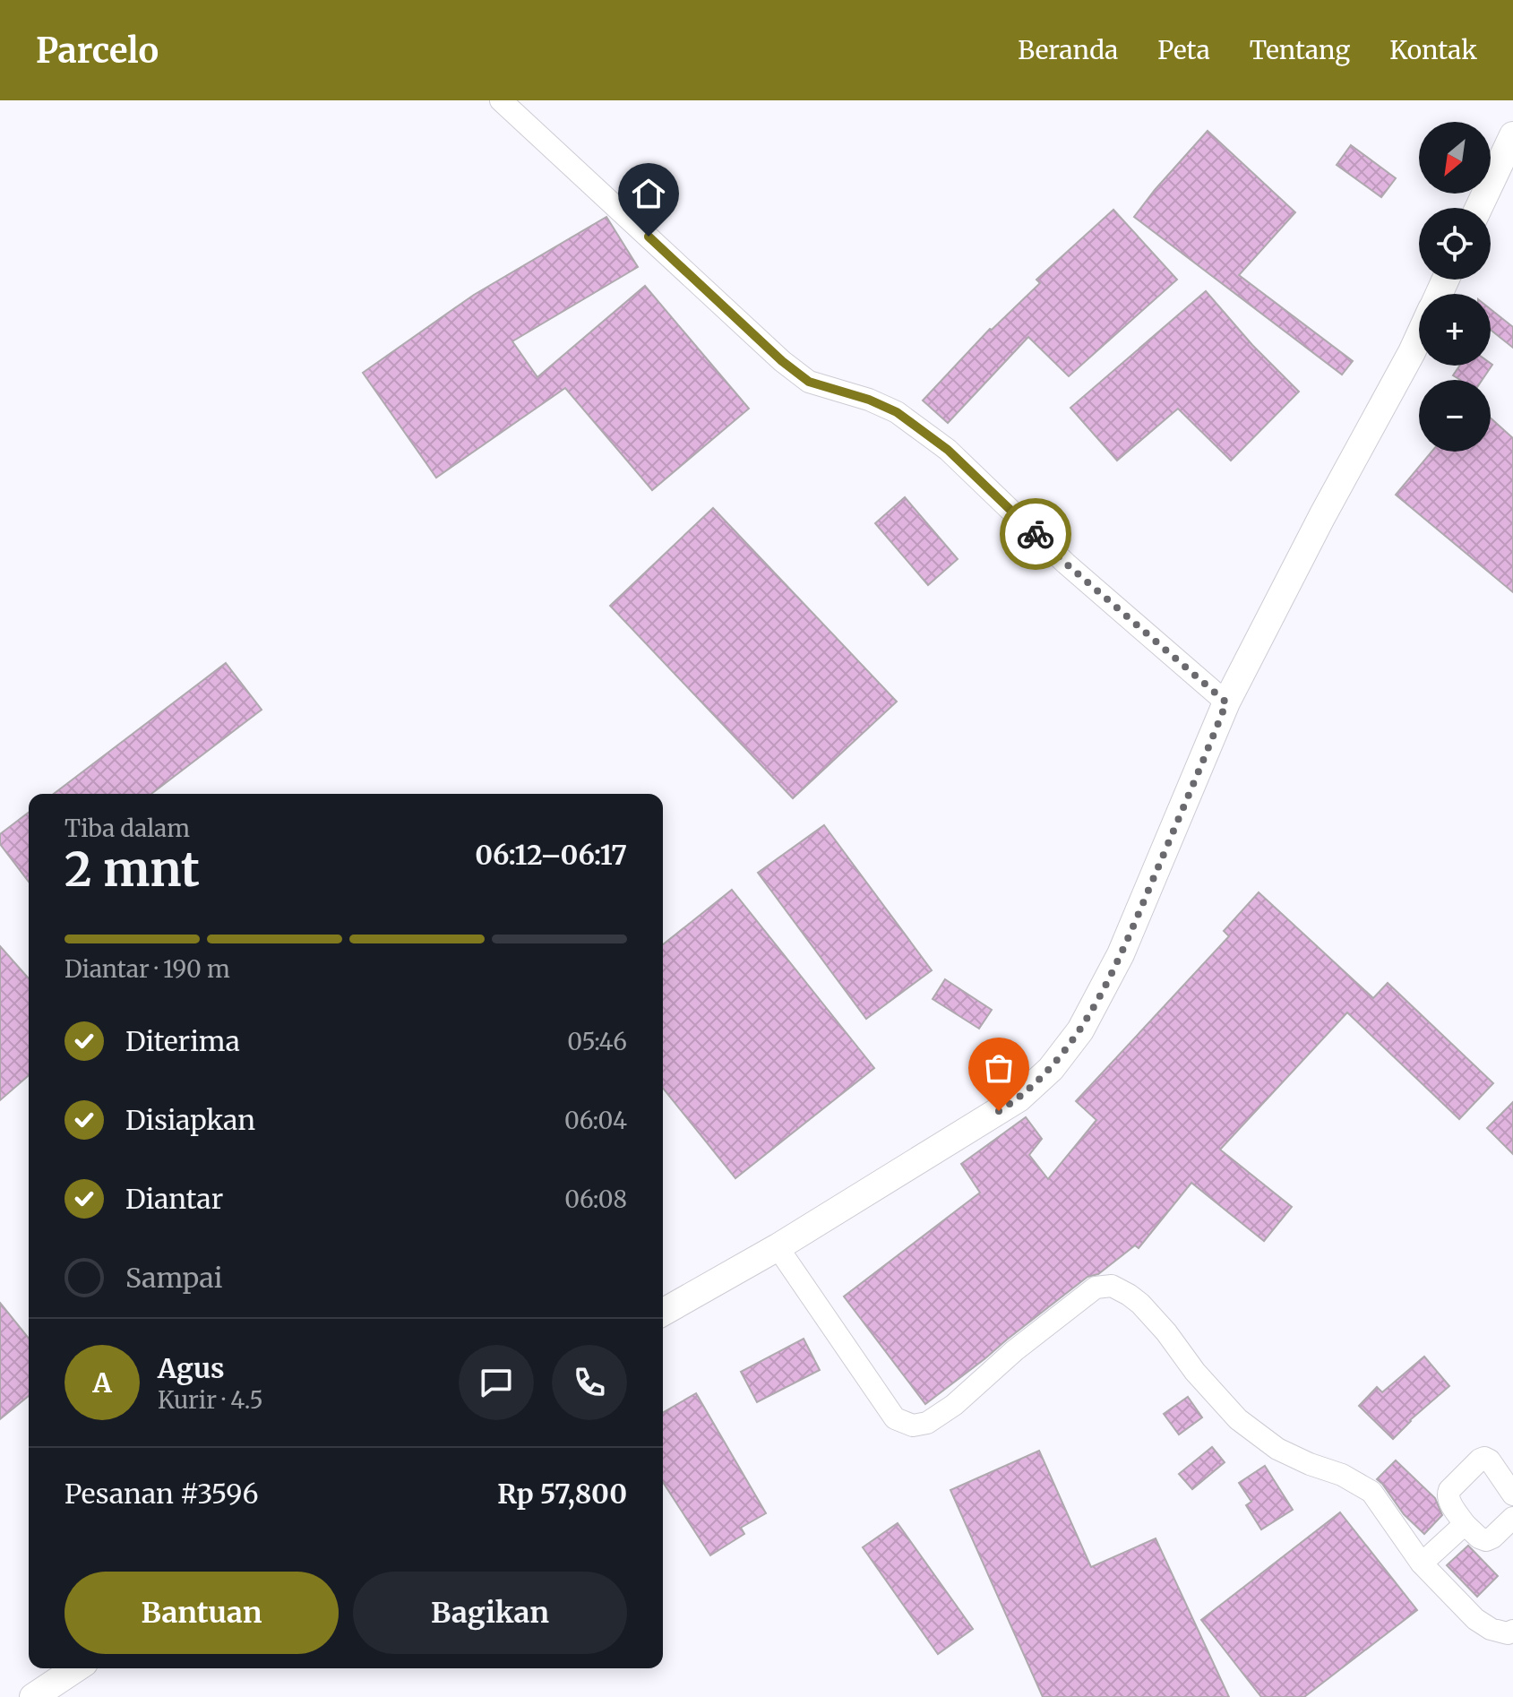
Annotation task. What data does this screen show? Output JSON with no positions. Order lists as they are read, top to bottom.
{
  "north": "bottom left",
  "page": {
    "header": "Parcelo",
    "nav": [
      "Beranda",
      "Peta",
      "Tentang",
      "Kontak"
    ],
    "map_buttons": ["+", "−"],
    "heading": ["2 mnt", "Tiba dalam", "06:12–06:17"],
    "panel": [
      "Agus",
      "Kurir · 4.5",
      "Pesanan #3596",
      "Rp 57,800"
    ],
    "bar": "Diantar · 190 m",
    "list": [
      ["Diterima", "05:46"],
      ["Disiapkan", "06:04"],
      ["Diantar", "06:08"],
      "Sampai"
    ],
    "round": "A",
    "buttons": ["Bantuan", "Bagikan"]
  }
}
